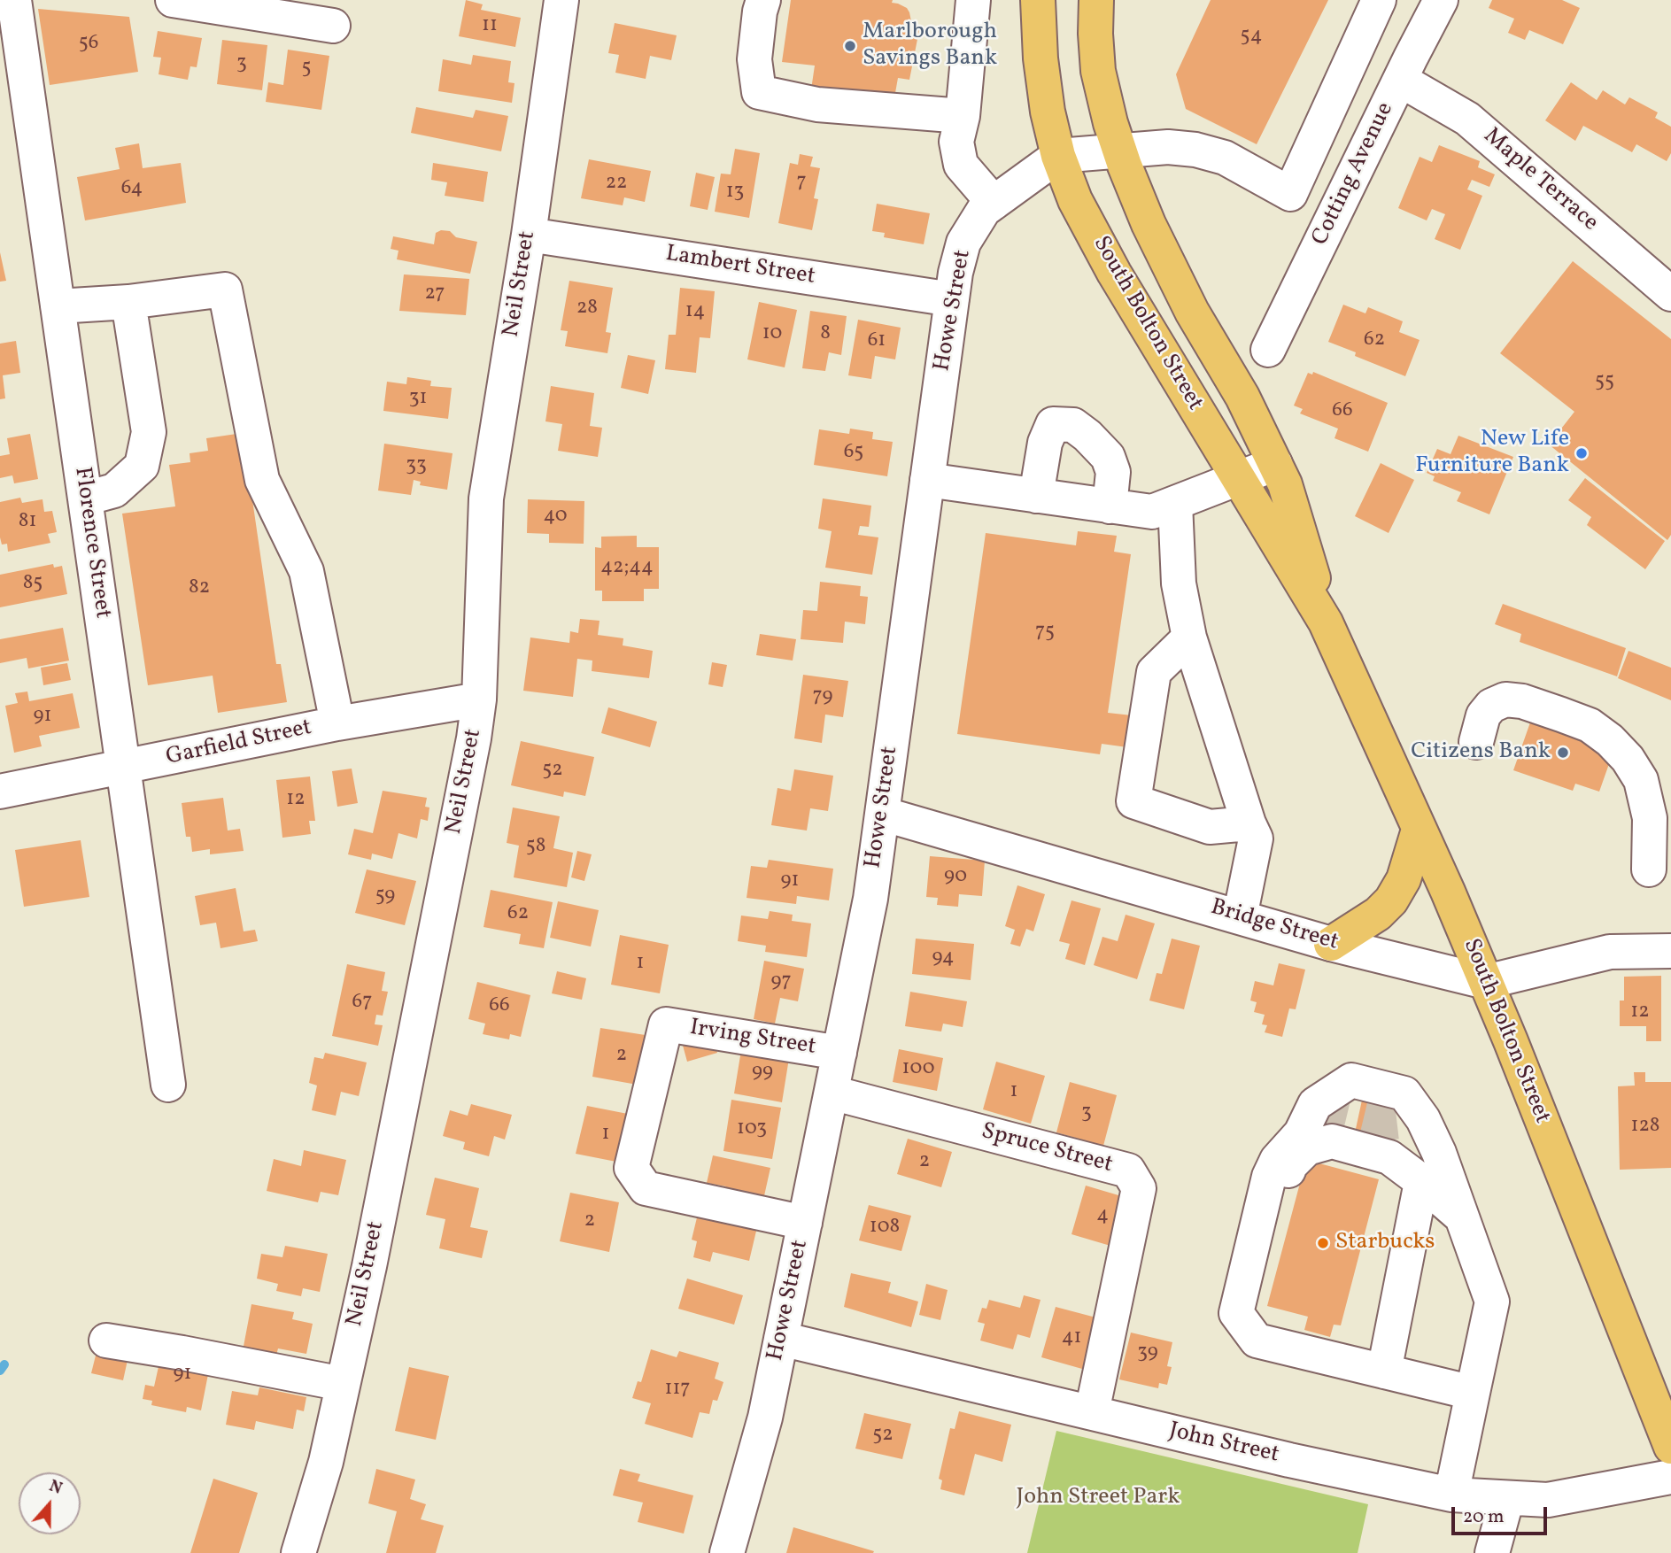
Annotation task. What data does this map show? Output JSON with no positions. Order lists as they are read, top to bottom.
{
  "streets": {
    "main road": ["South Bolton Street"],
    "street": [
      "Cotting Avenue",
      "Maple Terrace",
      "Lambert Street",
      "Neil Street",
      "Howe Street",
      "Florence Street",
      "Garfield Street",
      "Bridge Street",
      "Irving Street",
      "Spruce Street",
      "John Street"
    ]
  },
  "crossings": [
    ["Cotting Avenue", "Maple Terrace"],
    ["Lambert Street", "Neil Street"],
    ["Lambert Street", "Howe Street"],
    ["Neil Street", "Garfield Street"],
    ["Howe Street", "South Bolton Street"],
    ["Howe Street", "Bridge Street"],
    ["Howe Street", "Irving Street"],
    ["Howe Street", "Spruce Street"],
    ["Howe Street", "John Street"],
    ["South Bolton Street", "Bridge Street"],
    ["Florence Street", "Garfield Street"],
    ["Spruce Street", "John Street"]
  ],
  "parks": ["John Street Park"],
  "places": [
    "Marlborough Savings Bank",
    "New Life Furniture Bank",
    "Citizens Bank",
    "Starbucks"
  ],
  "house_numbers": [
    "11",
    "54",
    "56",
    "3",
    "5",
    "7",
    "22",
    "64",
    "13",
    "27",
    "28",
    "14",
    "10",
    "8",
    "62",
    "61",
    "55",
    "31",
    "66",
    "65",
    "33",
    "40",
    "81",
    "42;44",
    "85",
    "82",
    "75",
    "79",
    "91",
    "52",
    "12",
    "58",
    "90",
    "91",
    "59",
    "62",
    "94",
    "1",
    "97",
    "67",
    "66",
    "12",
    "2",
    "100",
    "99",
    "1",
    "3",
    "128",
    "103",
    "1",
    "2",
    "4",
    "2",
    "108",
    "41",
    "39",
    "91",
    "117",
    "52"
  ],
  "scale_bar": "20 m",
  "north": "top"
}
